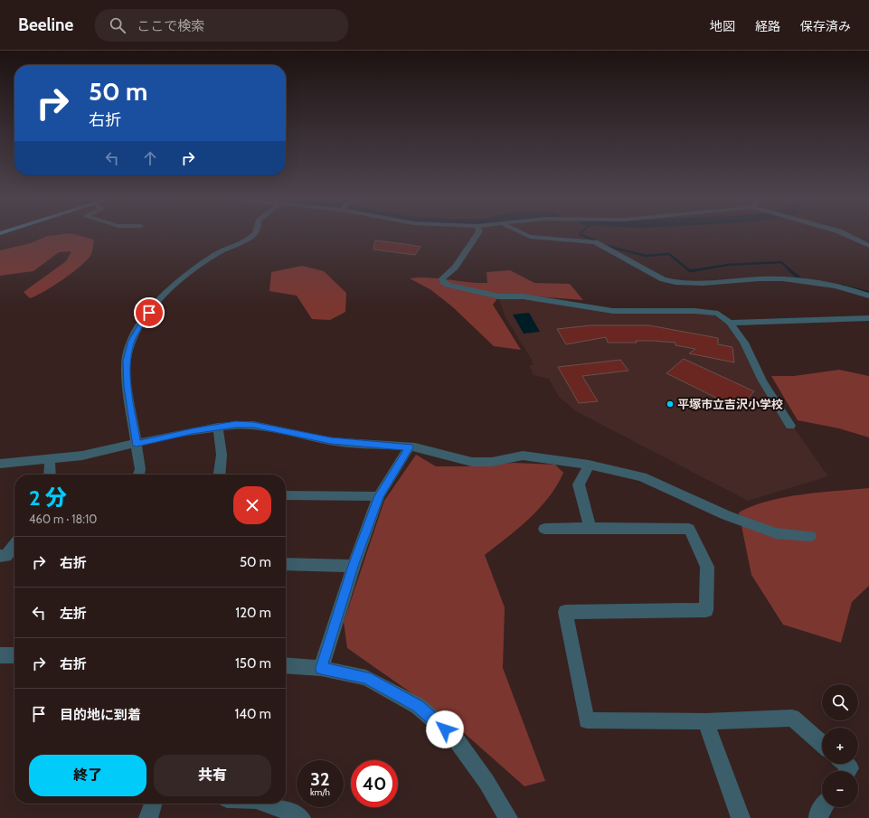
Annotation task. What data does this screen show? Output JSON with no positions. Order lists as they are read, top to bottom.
{
  "places": ["平塚市立吉沢小学校"],
  "page": {
    "header": "Beeline",
    "search": "ここで検索",
    "nav": ["地図", "経路", "保存済み"],
    "turn": ["50 m", "右折"],
    "heading": ["2 分", "460 m · 18:10"],
    "list": [
      {
        "name": "右折",
        "value": "50 m"
      },
      {
        "name": "左折",
        "value": "120 m"
      },
      {
        "name": "右折",
        "value": "150 m"
      },
      {
        "name": "目的地に到着",
        "value": "140 m"
      }
    ],
    "map_buttons": ["+", "−"],
    "buttons": ["終了", "共有"],
    "speed": "32 km/h",
    "limit": "40"
  }
}
